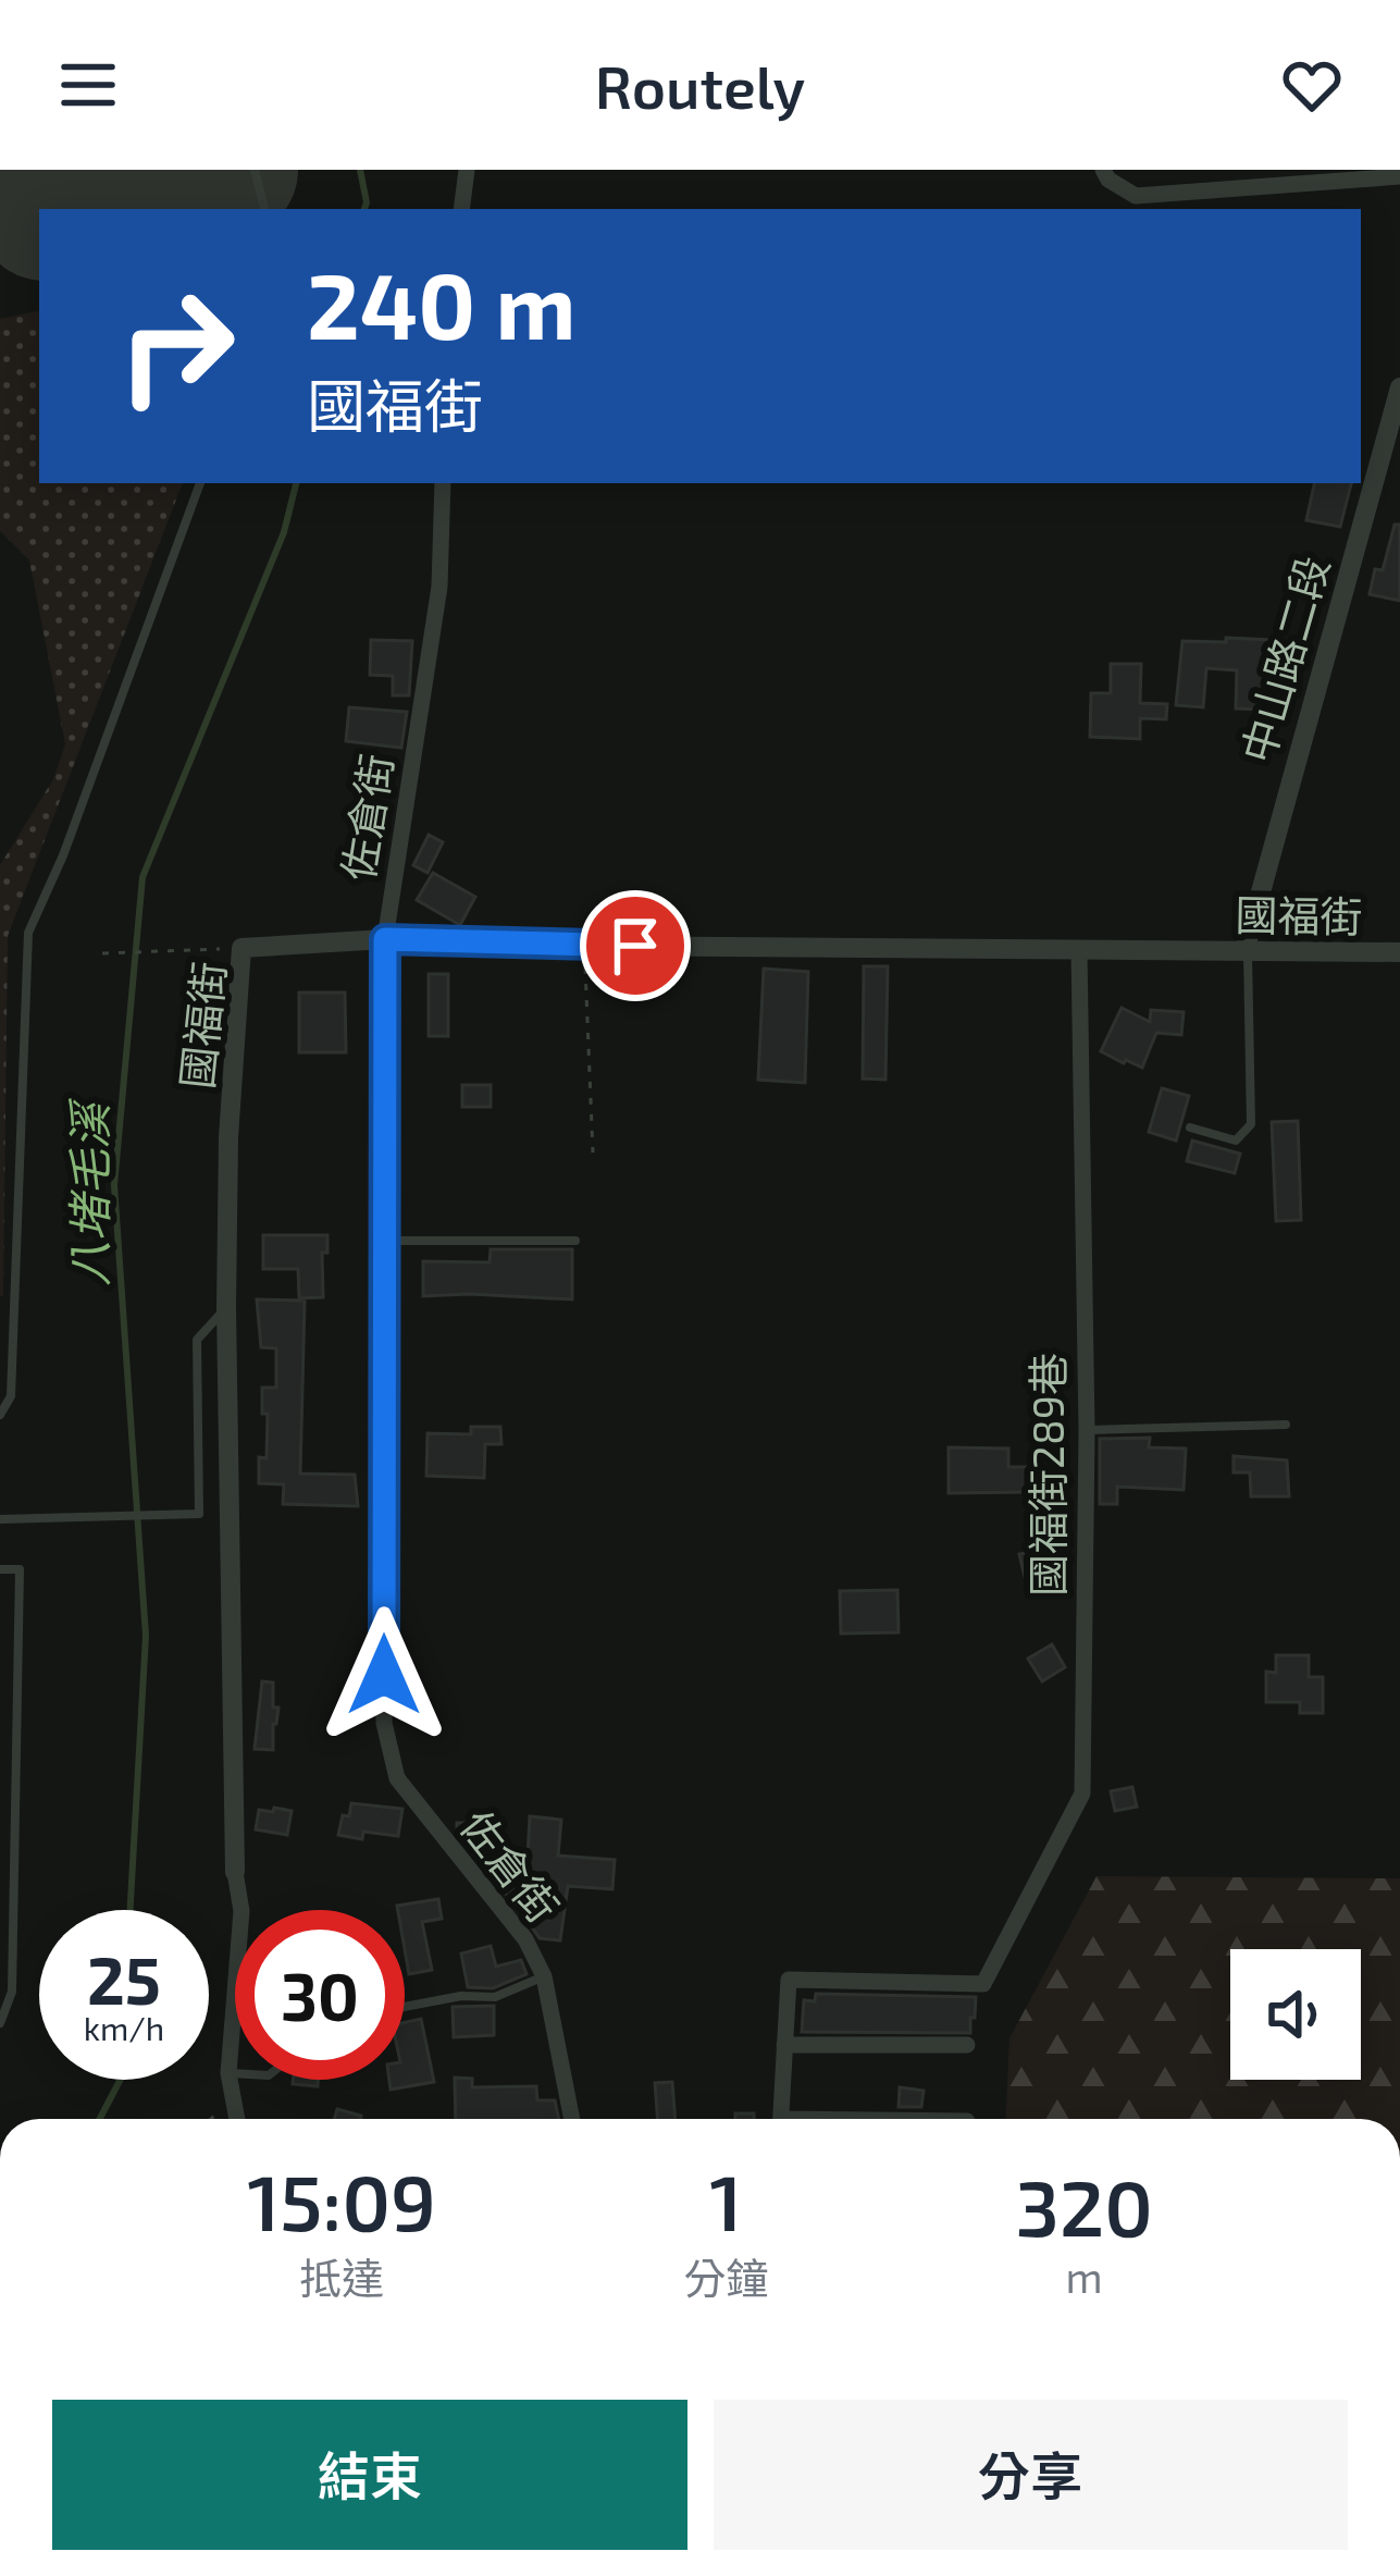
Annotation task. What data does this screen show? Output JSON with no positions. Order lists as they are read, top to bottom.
{
  "streets": {
    "street": [
      "中山路二段",
      "佐倉街",
      "國福街",
      "國福街289巷"
    ]
  },
  "crossings": [
    ["中山路二段", "國福街"],
    ["佐倉街", "國福街"],
    ["國福街", "國福街289巷"]
  ],
  "water": ["八堵毛溪"],
  "page": {
    "header": "Routely",
    "turn": ["240 m", "國福街"],
    "speed": "25 km/h",
    "limit": "30",
    "eta": [
      "15:09",
      "抵達",
      "1",
      "分鐘",
      "320",
      "m"
    ],
    "buttons": ["結束", "分享"]
  }
}
